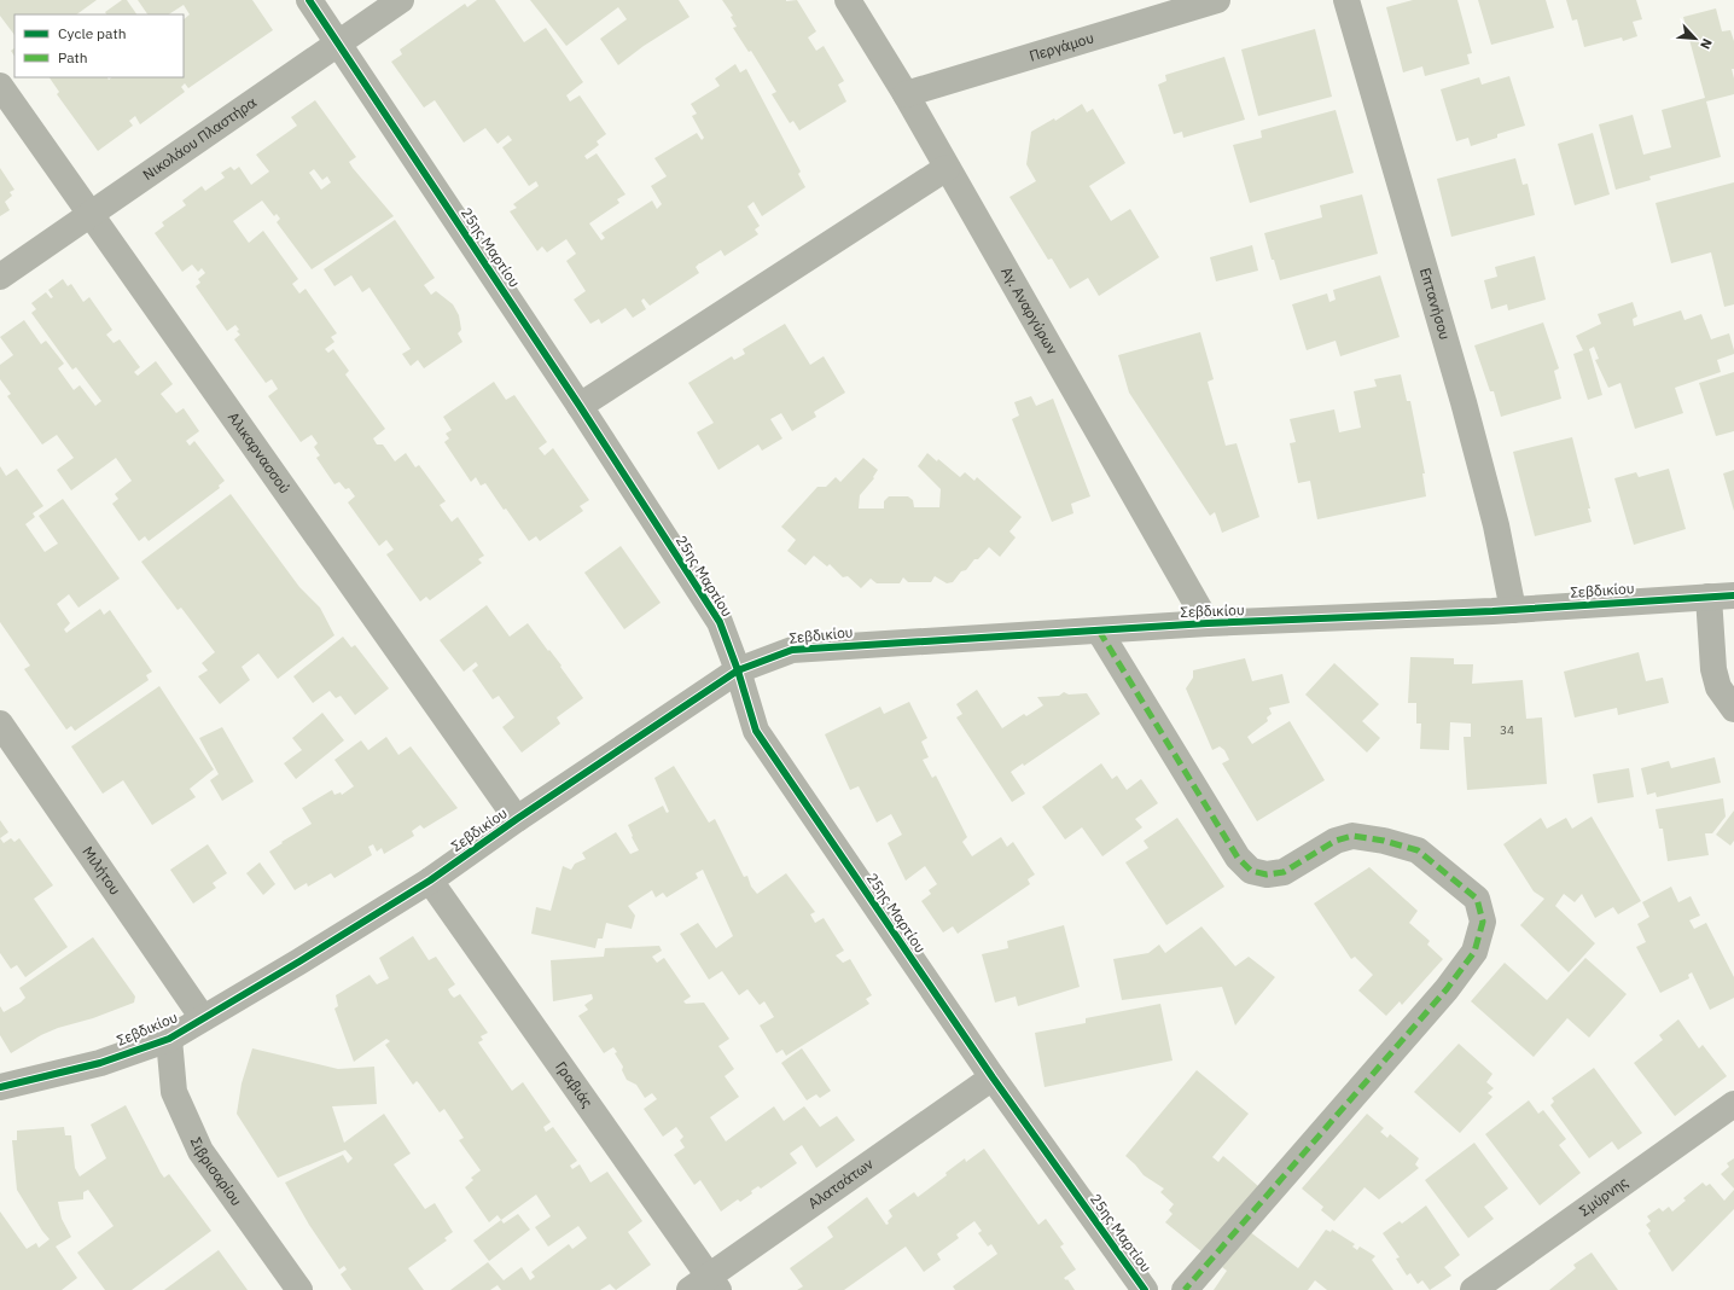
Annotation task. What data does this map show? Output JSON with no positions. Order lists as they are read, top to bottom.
{
  "streets": {
    "street": [
      "Περγάμου",
      "Νικολάου Πλαστήρα",
      "25ης Μαρτίου",
      "Επτανήσου",
      "Αγ. Αναργύρων",
      "Αλικαρνασσού",
      "Σεβδικίου",
      "Μιλήτου",
      "Γραβιάς",
      "Σιβρισαρίου",
      "Αλατσάτων",
      "Σμύρνης"
    ]
  },
  "crossings": [
    ["Περγάμου", "Αγ. Αναργύρων"],
    ["Νικολάου Πλαστήρα", "25ης Μαρτίου"],
    ["Νικολάου Πλαστήρα", "Αλικαρνασσού"],
    ["25ης Μαρτίου", "Σεβδικίου"],
    ["25ης Μαρτίου", "Αλατσάτων"],
    ["Επτανήσου", "Σεβδικίου"],
    ["Αγ. Αναργύρων", "Σεβδικίου"],
    ["Αλικαρνασσού", "Σεβδικίου"],
    ["Σεβδικίου", "Μιλήτου"],
    ["Σεβδικίου", "Γραβιάς"],
    ["Σεβδικίου", "Σιβρισαρίου"],
    ["Γραβιάς", "Αλατσάτων"]
  ],
  "house_numbers": ["34"],
  "legend": ["Cycle path", "Path"],
  "north": "bottom right"
}
